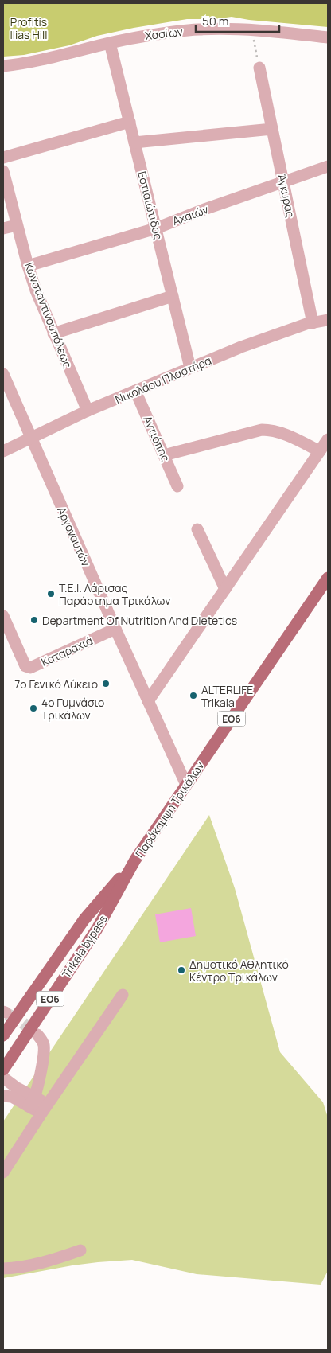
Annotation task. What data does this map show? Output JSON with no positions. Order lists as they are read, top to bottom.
{
  "streets": {
    "main road": ["ΕΟ6", "Παράκαμψη Τρικάλων", "Trikala bypass"],
    "street": [
      "Χασίων",
      "Άγκυρας",
      "Εστιαιώτιδος",
      "Αχαιών",
      "Κωνσταντινουπόλεως",
      "Νικολάου Πλαστήρα",
      "Αντιόπης",
      "Αργοναυτών",
      "Καταραχιά"
    ]
  },
  "crossings": [
    ["Χασίων", "Εστιαιώτιδος"],
    ["Άγκυρας", "Αχαιών"],
    ["Άγκυρας", "Νικολάου Πλαστήρα"],
    ["Εστιαιώτιδος", "Αχαιών"],
    ["Εστιαιώτιδος", "Νικολάου Πλαστήρα"],
    ["Αχαιών", "Κωνσταντινουπόλεως"],
    ["Κωνσταντινουπόλεως", "Νικολάου Πλαστήρα"],
    ["Νικολάου Πλαστήρα", "Αντιόπης"],
    ["Νικολάου Πλαστήρα", "Αργοναυτών"],
    ["Αργοναυτών", "Καταραχιά"],
    ["Αργοναυτών", "Παράκαμψη Τρικάλων"],
    ["Παράκαμψη Τρικάλων", "Trikala bypass"]
  ],
  "parks": ["Profitis Ilias Hill"],
  "places": [
    "Τ.Ε.Ι. Λάρισας Παράρτημα Τρικάλων",
    "Department Of Nutrition And Dietetics",
    "7ο Γενικό Λύκειο",
    "ALTERLIFE Trikala",
    "4ο Γυμνάσιο Τρικάλων",
    "Δημοτικό Αθλητικό Κέντρο Τρικάλων"
  ],
  "scale_bar": "50 m"
}
